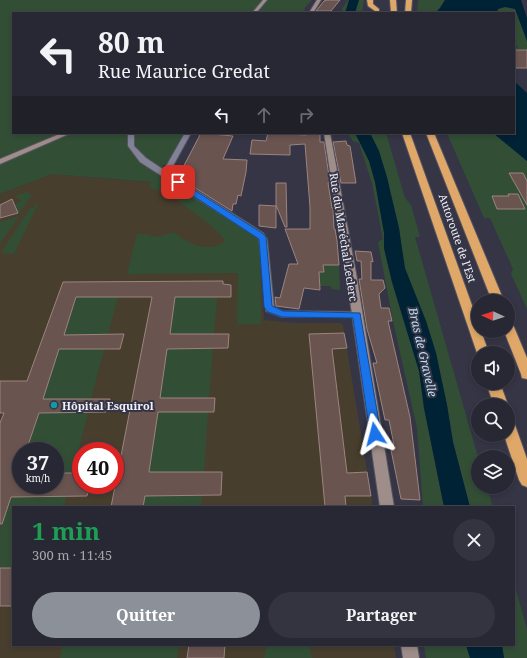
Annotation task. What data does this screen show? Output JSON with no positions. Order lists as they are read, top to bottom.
{
  "streets": {
    "highway": ["Autoroute de l’Est"],
    "street": ["Rue du Maréchal Leclerc"]
  },
  "water": ["Bras de Gravelle"],
  "places": ["Hôpital Esquirol"],
  "north": "left",
  "page": {
    "turn": ["80 m", "Rue Maurice Gredat"],
    "speed": "37 km/h",
    "limit": "40",
    "heading": ["1 min", "300 m · 11:45"],
    "buttons": ["Quitter", "Partager"]
  }
}
